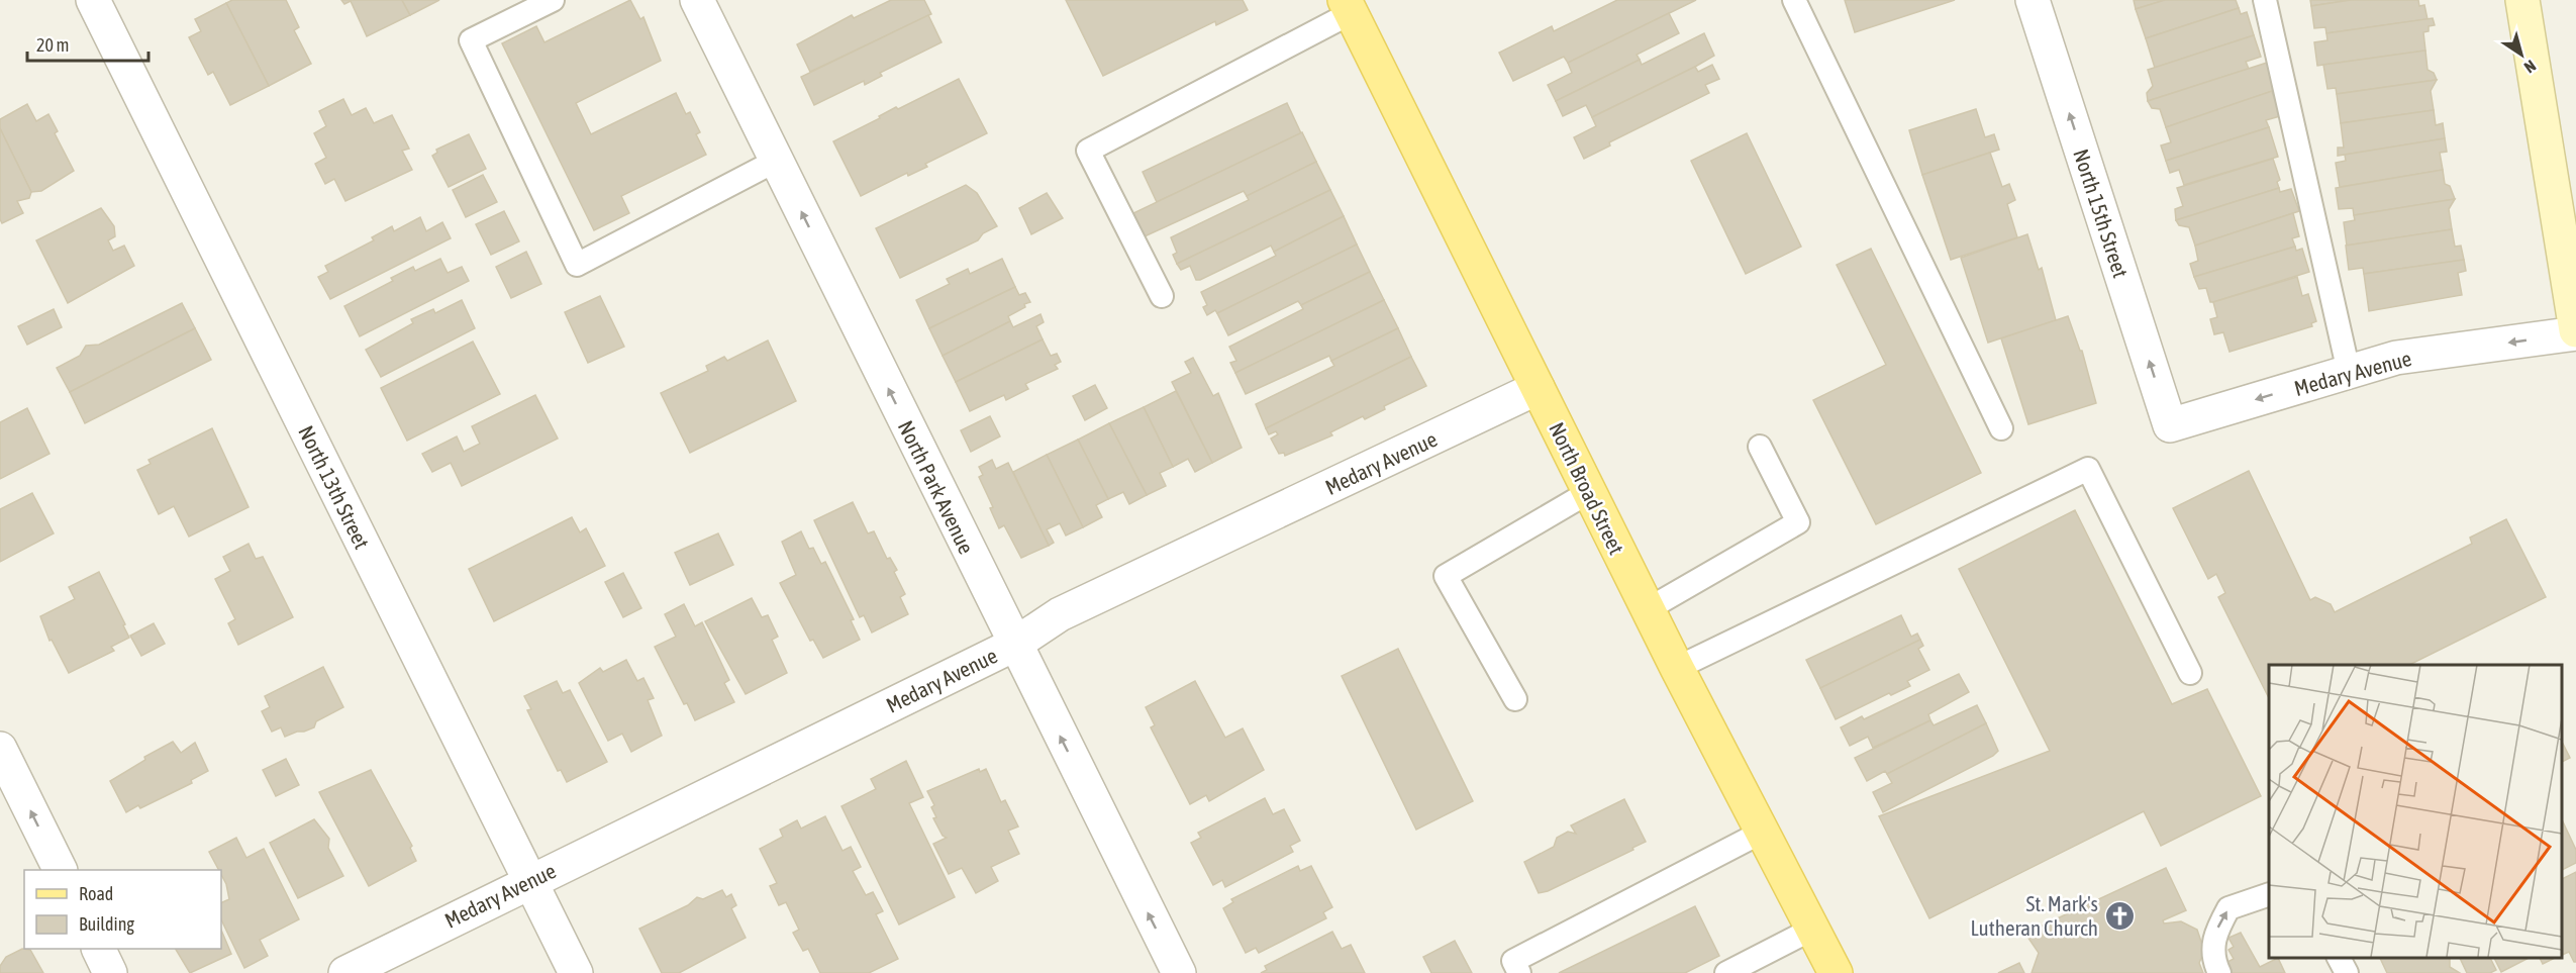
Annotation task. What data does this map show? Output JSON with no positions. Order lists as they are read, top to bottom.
{
  "streets": {
    "main road": ["North Broad Street"],
    "street": [
      "North 15th Street",
      "Medary Avenue",
      "North 13th Street",
      "North Park Avenue"
    ]
  },
  "crossings": [
    ["North 15th Street", "Medary Avenue"],
    ["Medary Avenue", "North 13th Street"],
    ["Medary Avenue", "North Park Avenue"],
    ["Medary Avenue", "North Broad Street"]
  ],
  "one_way": ["North 15th Street", "North Park Avenue"],
  "places": {
    "church": ["St. Mark's Lutheran Church"]
  },
  "legend": ["Road", "Building"],
  "scale_bar": "20 m",
  "north": "bottom right"
}
